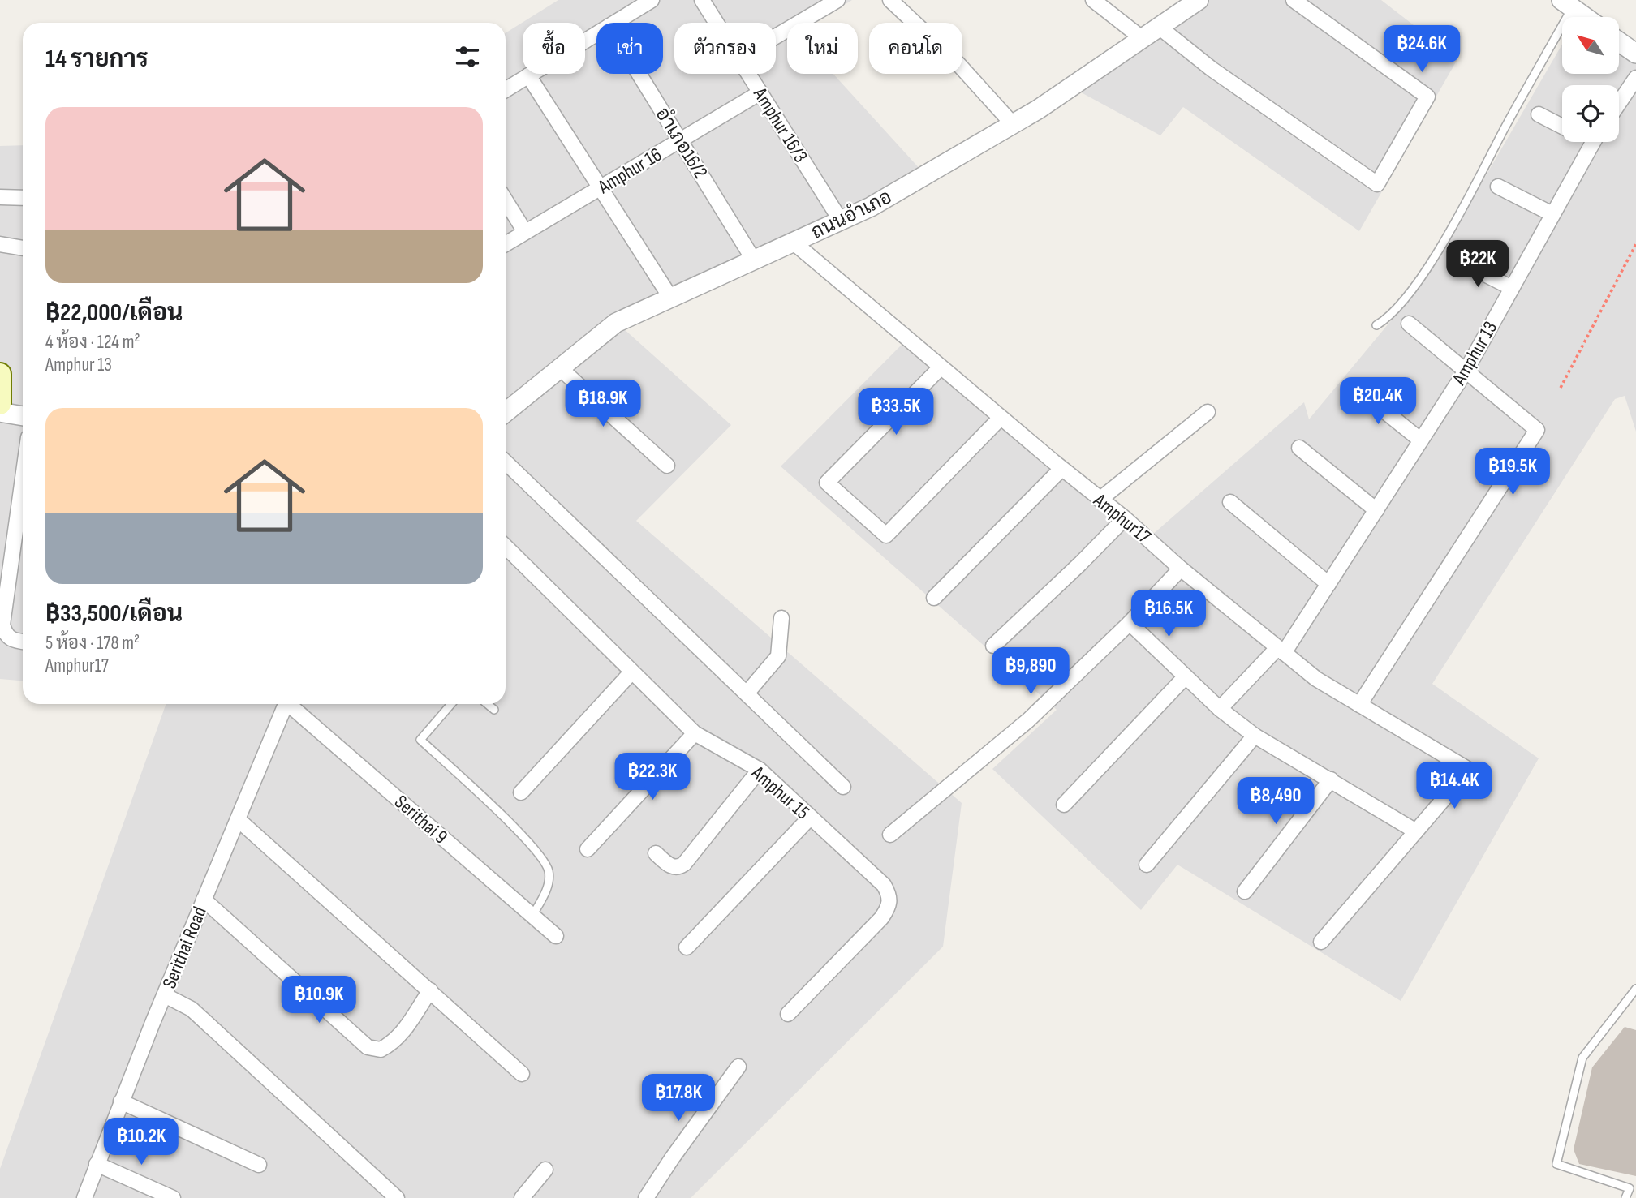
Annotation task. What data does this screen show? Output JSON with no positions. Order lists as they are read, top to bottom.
{
  "streets": {
    "street": [
      "Amphur 16/3",
      "อำเภอ16/2",
      "Amphur 16",
      "ถนนอำเภอ",
      "Amphur 13",
      "Amphur17",
      "Amphur 15",
      "Serithai 9",
      "Serithai Road"
    ]
  },
  "crossings": [
    ["Amphur 16/3", "Amphur 16"],
    ["Amphur 16/3", "ถนนอำเภอ"],
    ["อำเภอ16/2", "Amphur 16"],
    ["อำเภอ16/2", "ถนนอำเภอ"],
    ["ถนนอำเภอ", "Amphur17"],
    ["Amphur 13", "Amphur17"]
  ],
  "north": "top left",
  "page": {
    "chip": [
      "ซื้อ",
      "เช่า",
      "ตัวกรอง",
      "ใหม่",
      "คอนโด"
    ],
    "heading": "14 รายการ",
    "price": [
      "฿24.6K",
      "฿22K",
      "฿20.4K",
      "฿18.9K",
      "฿33.5K",
      "฿19.5K",
      "฿16.5K",
      "฿9,890",
      "฿22.3K",
      "฿14.4K",
      "฿8,490",
      "฿10.9K",
      "฿17.8K",
      "฿10.2K"
    ],
    "list": [
      {
        "name": "฿22,000/เดือน",
        "note": "4 ห้อง · 124 m² · Amphur 13"
      },
      {
        "name": "฿33,500/เดือน",
        "note": "5 ห้อง · 178 m² · Amphur17"
      }
    ]
  }
}
